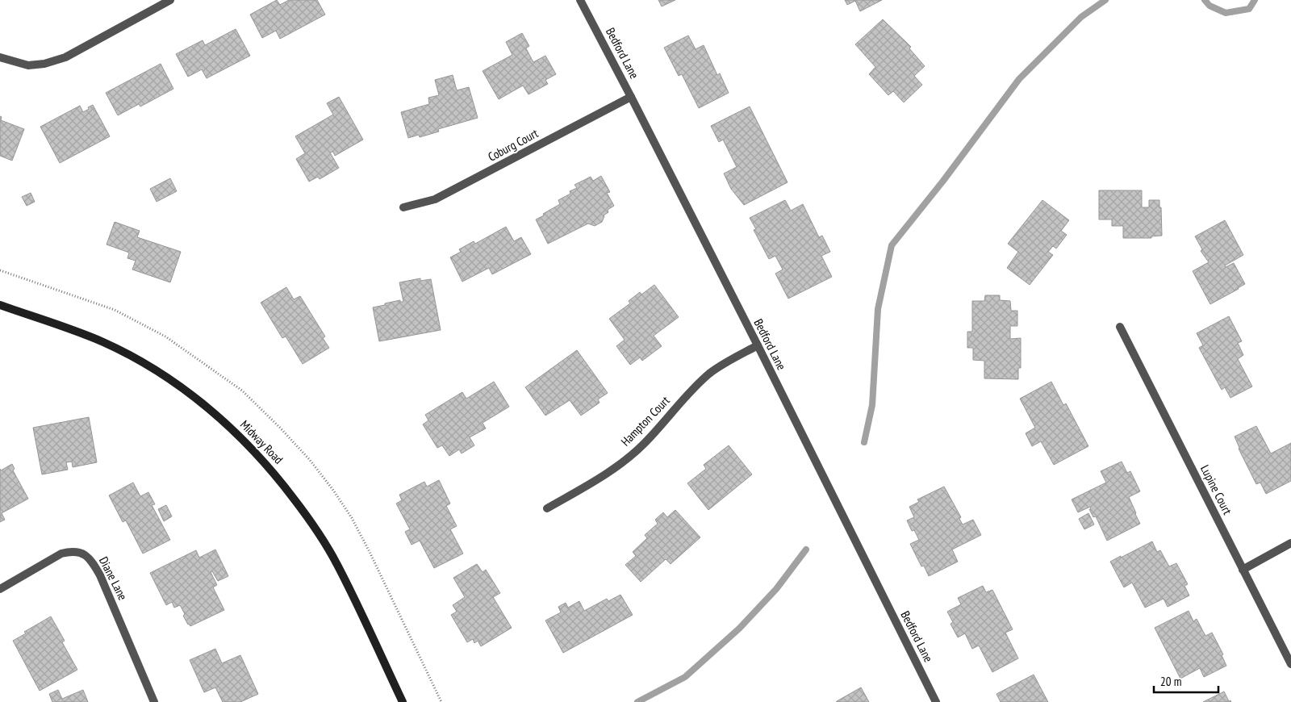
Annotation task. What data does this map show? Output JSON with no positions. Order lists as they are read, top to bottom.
{
  "streets": {
    "main road": ["Midway Road"],
    "street": [
      "Bedford Lane",
      "Coburg Court",
      "Hampton Court",
      "Lupine Court",
      "Diane Lane"
    ]
  },
  "crossings": [
    ["Bedford Lane", "Coburg Court"],
    ["Bedford Lane", "Hampton Court"]
  ],
  "scale_bar": "20 m"
}
